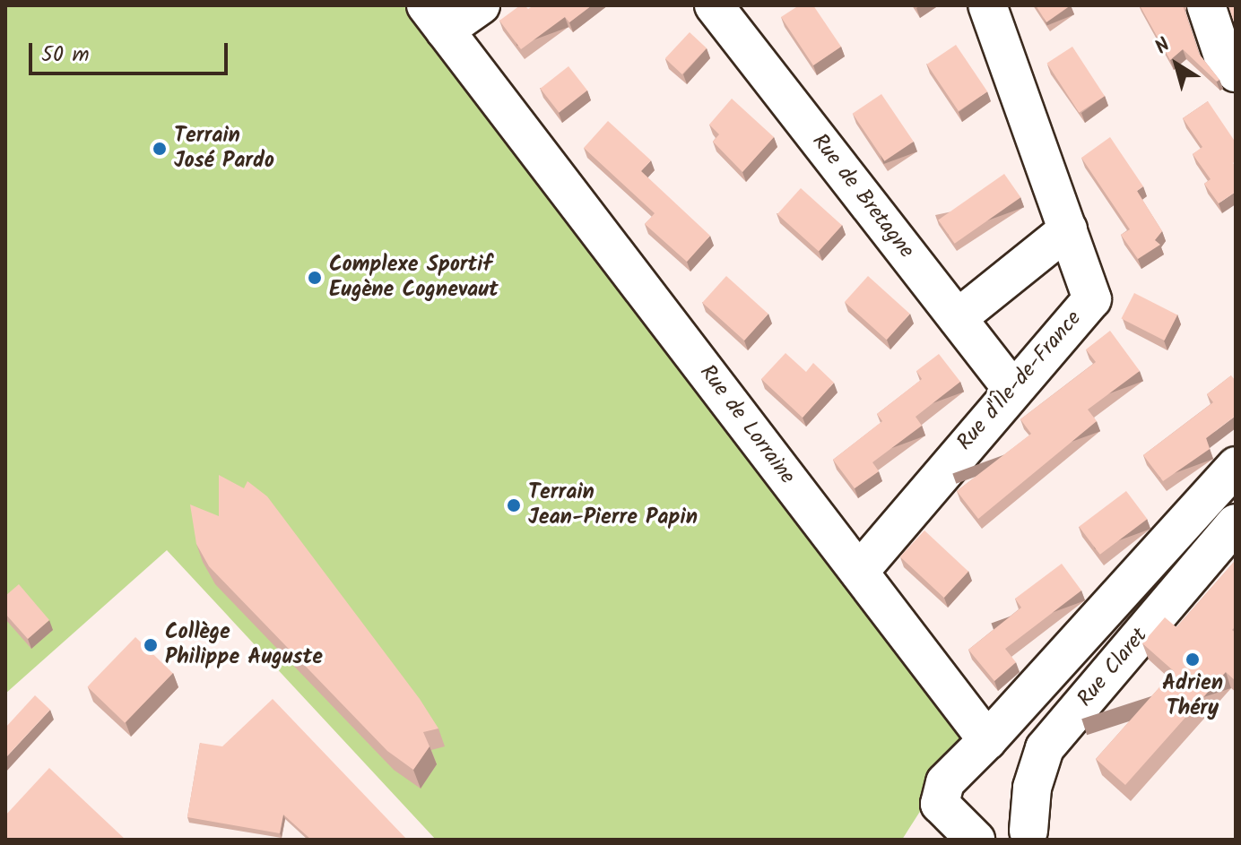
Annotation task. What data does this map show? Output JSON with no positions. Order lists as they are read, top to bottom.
{
  "streets": {
    "street": [
      "Rue de Bretagne",
      "Rue d'Île-de-France",
      "Rue de Lorraine",
      "Rue Claret"
    ]
  },
  "crossings": [
    ["Rue de Bretagne", "Rue d'Île-de-France"],
    ["Rue d'Île-de-France", "Rue de Lorraine"]
  ],
  "places": [
    "Terrain José Pardo",
    "Complexe Sportif Eugène Cognevaut",
    "Terrain Jean-Pierre Papin",
    "Collège Philippe Auguste",
    "Adrien Théry"
  ],
  "scale_bar": "50 m",
  "north": "top left"
}
